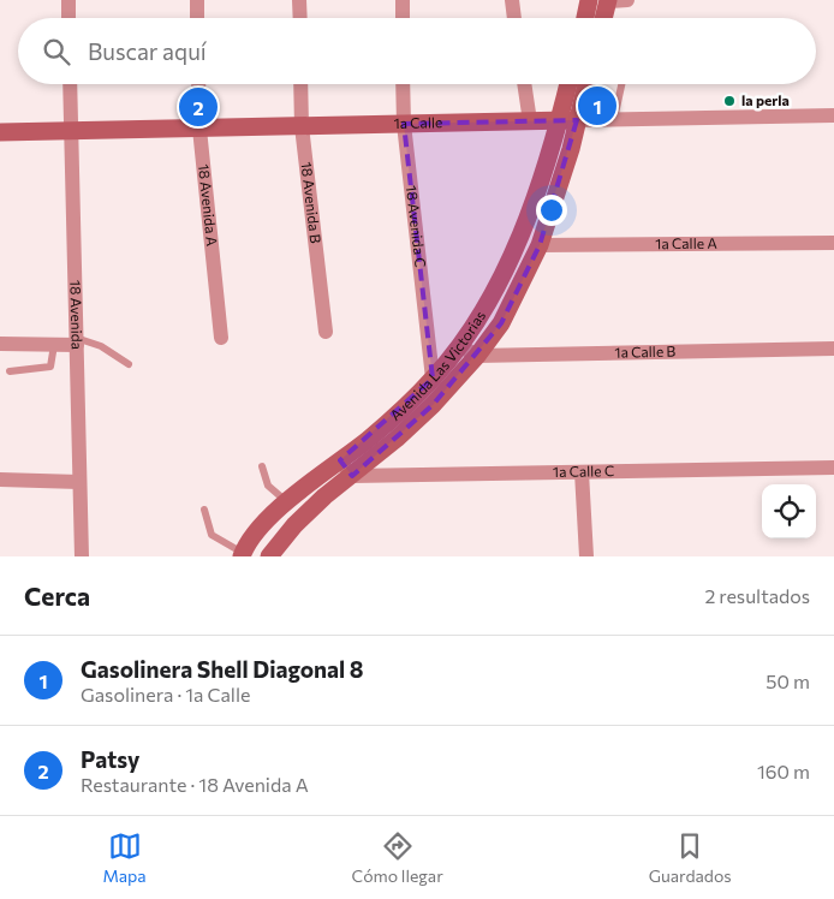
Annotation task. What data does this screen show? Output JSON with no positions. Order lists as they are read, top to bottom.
{
  "streets": {
    "street": [
      "1a Calle",
      "18 Avenida B",
      "18 Avenida A",
      "18 Avenida C",
      "1a Calle A",
      "18 Avenida",
      "1a Calle B",
      "Avenida Las Victorias",
      "1a Calle C"
    ]
  },
  "crossings": [
    ["1a Calle", "18 Avenida B"],
    ["1a Calle", "18 Avenida A"],
    ["1a Calle", "18 Avenida C"],
    ["1a Calle", "18 Avenida"],
    ["1a Calle", "Avenida Las Victorias"],
    ["18 Avenida C", "Avenida Las Victorias"],
    ["1a Calle A", "Avenida Las Victorias"],
    ["1a Calle B", "Avenida Las Victorias"],
    ["Avenida Las Victorias", "1a Calle C"]
  ],
  "places": ["la perla"],
  "page": {
    "search": "Buscar aquí",
    "pins": ["1", "2"],
    "heading": ["Cerca", "2 resultados"],
    "list": [
      {
        "mark": "1",
        "name": "Gasolinera Shell Diagonal 8",
        "note": "Gasolinera · 1a Calle",
        "value": "50 m"
      },
      {
        "mark": "2",
        "name": "Patsy",
        "note": "Restaurante · 18 Avenida A",
        "value": "160 m"
      }
    ],
    "nav": ["Mapa", "Cómo llegar", "Guardados"]
  }
}
